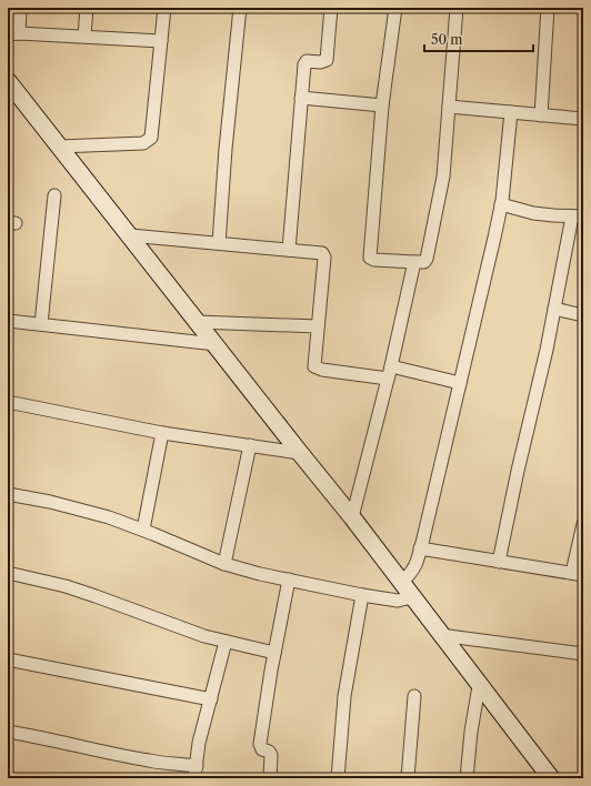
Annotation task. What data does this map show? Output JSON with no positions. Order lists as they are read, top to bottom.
{
  "scale_bar": "50 m"
}
